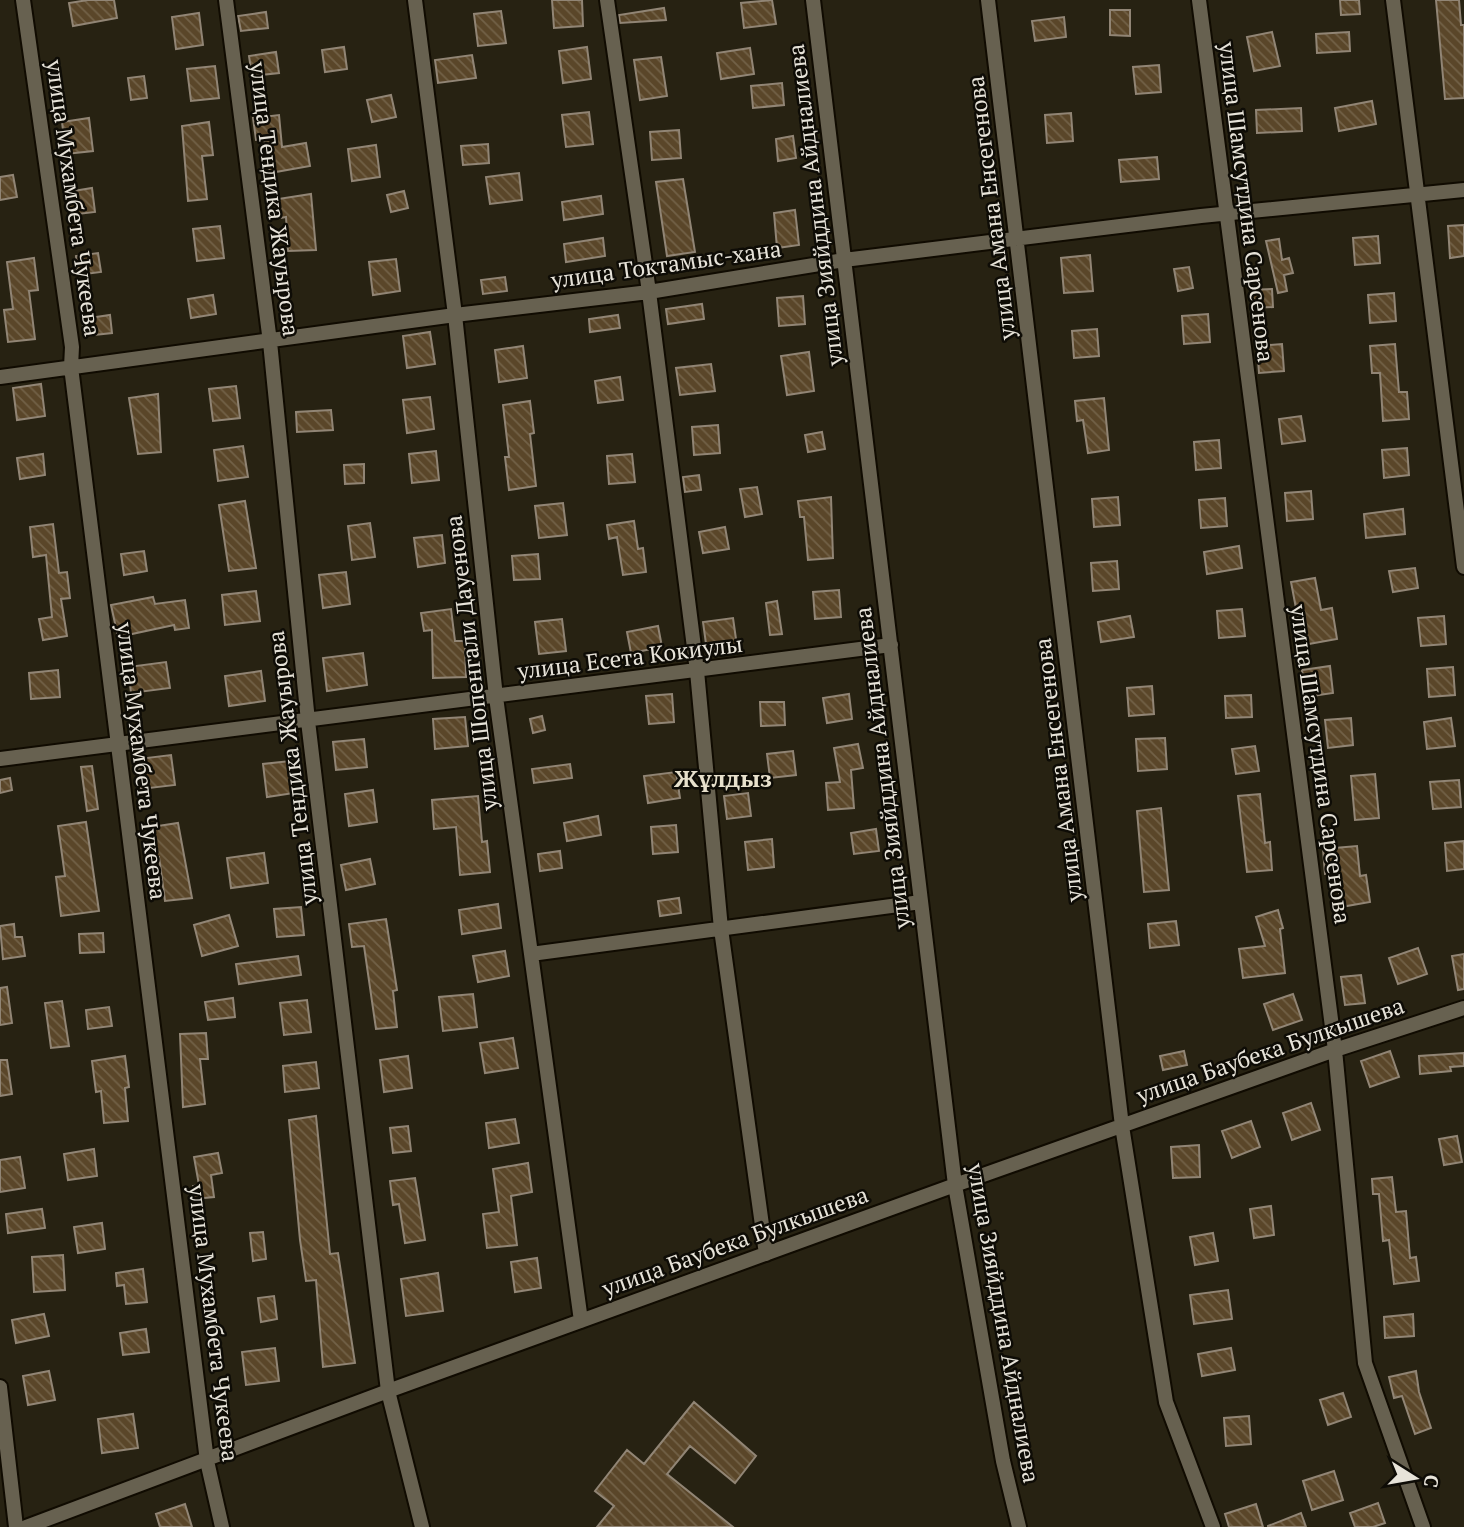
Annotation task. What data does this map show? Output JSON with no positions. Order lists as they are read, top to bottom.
{
  "streets": {
    "street": [
      "улица Мухамбета Чукеева",
      "улица Тендика Жауырова",
      "улица Шамсутдина Сарсенова",
      "улица Зияйддина Айдналиева",
      "улица Амана Енсегенова",
      "улица Токтамыс-хана",
      "улица Есета Кокиулы",
      "улица Шопенгали Дауенова",
      "улица Баубека Булкышева"
    ]
  },
  "crossings": [
    ["улица Мухамбета Чукеева", "улица Токтамыс-хана"],
    ["улица Мухамбета Чукеева", "улица Есета Кокиулы"],
    ["улица Мухамбета Чукеева", "улица Баубека Булкышева"],
    ["улица Тендика Жауырова", "улица Токтамыс-хана"],
    ["улица Тендика Жауырова", "улица Есета Кокиулы"],
    ["улица Тендика Жауырова", "улица Баубека Булкышева"],
    ["улица Шамсутдина Сарсенова", "улица Токтамыс-хана"],
    ["улица Шамсутдина Сарсенова", "улица Баубека Булкышева"],
    ["улица Зияйддина Айдналиева", "улица Токтамыс-хана"],
    ["улица Зияйддина Айдналиева", "улица Есета Кокиулы"],
    ["улица Зияйддина Айдналиева", "улица Баубека Булкышева"],
    ["улица Амана Енсегенова", "улица Токтамыс-хана"],
    ["улица Амана Енсегенова", "улица Баубека Булкышева"],
    ["улица Токтамыс-хана", "улица Шопенгали Дауенова"],
    ["улица Есета Кокиулы", "улица Шопенгали Дауенова"],
    ["улица Шопенгали Дауенова", "улица Баубека Булкышева"]
  ],
  "districts": ["Жұлдыз"],
  "north": "right"
}
